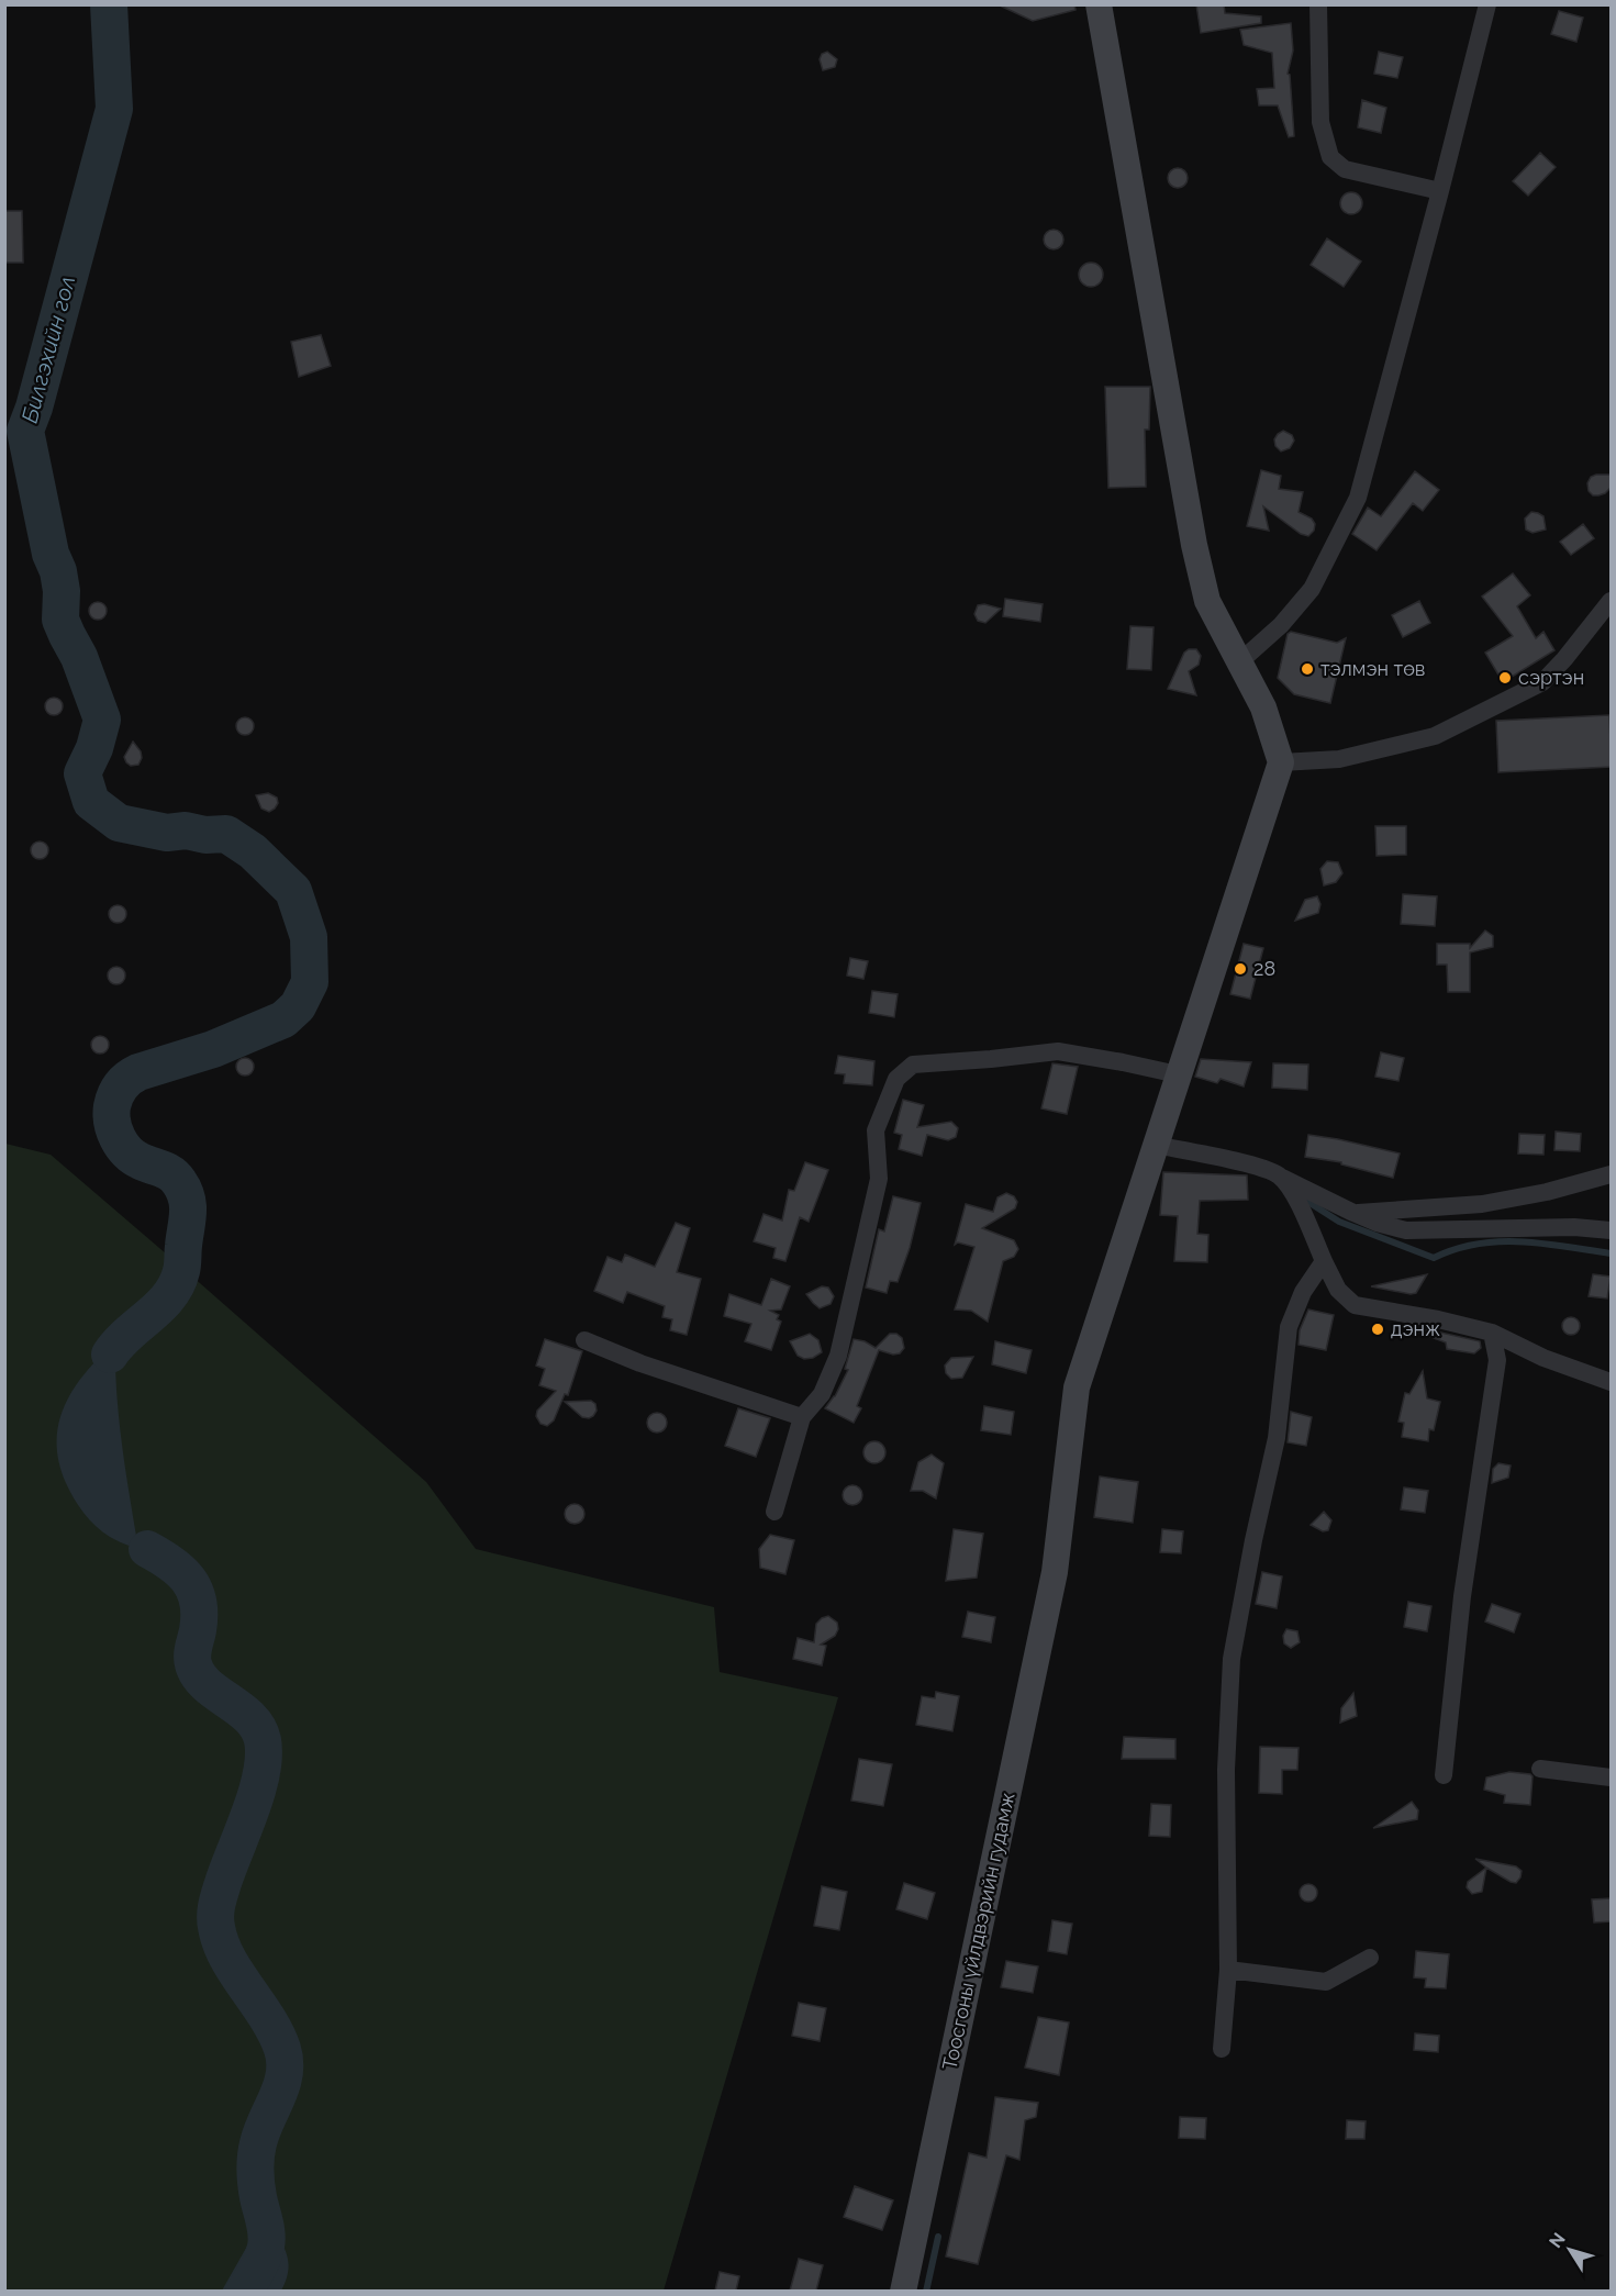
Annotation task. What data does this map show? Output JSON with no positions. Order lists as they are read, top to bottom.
{
  "streets": {
    "main road": ["Тоосгоны үйлдвэрийн гудамж"]
  },
  "water": ["Билгэхийн гол"],
  "places": [
    "тэлмэн төв",
    "сэртэн",
    "28",
    "дэнж"
  ],
  "north": "top left"
}
